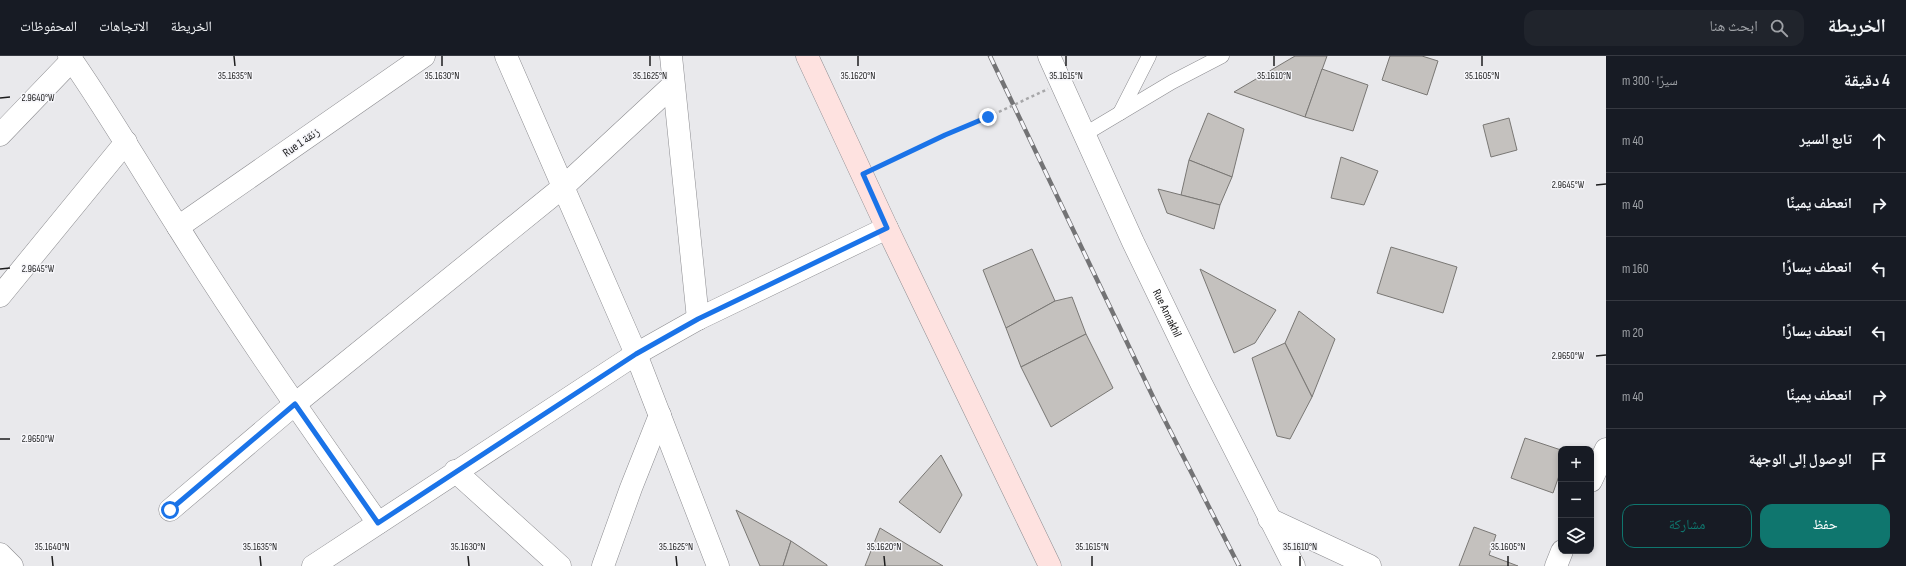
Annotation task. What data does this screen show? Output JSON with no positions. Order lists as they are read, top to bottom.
{
  "streets": {
    "street": ["Rue 1 زنقة", "Rue Annakhil"]
  },
  "page": {
    "header": "الخريطة",
    "search": "ابحث هنا",
    "nav": ["الخريطة", "الاتجاهات", "المحفوظات"],
    "heading": ["4 دقيقة", "سيرًا · 300 m"],
    "list": [
      ["تابع السير", "40 m"],
      ["انعطف يمينًا", "40 m"],
      ["انعطف يسارًا", "160 m"],
      ["انعطف يسارًا", "20 m"],
      ["انعطف يمينًا", "40 m"],
      "الوصول إلى الوجهة"
    ],
    "map_buttons": ["+", "−"],
    "buttons": ["حفظ", "مشاركة"]
  },
  "coordinates": [
    "35.1635°N",
    "35.1630°N",
    "35.1625°N",
    "35.1620°N",
    "35.1615°N",
    "35.1610°N",
    "35.1605°N",
    "2.9640°W",
    "2.9645°W",
    "2.9650°W",
    "35.1640°N"
  ]
}
